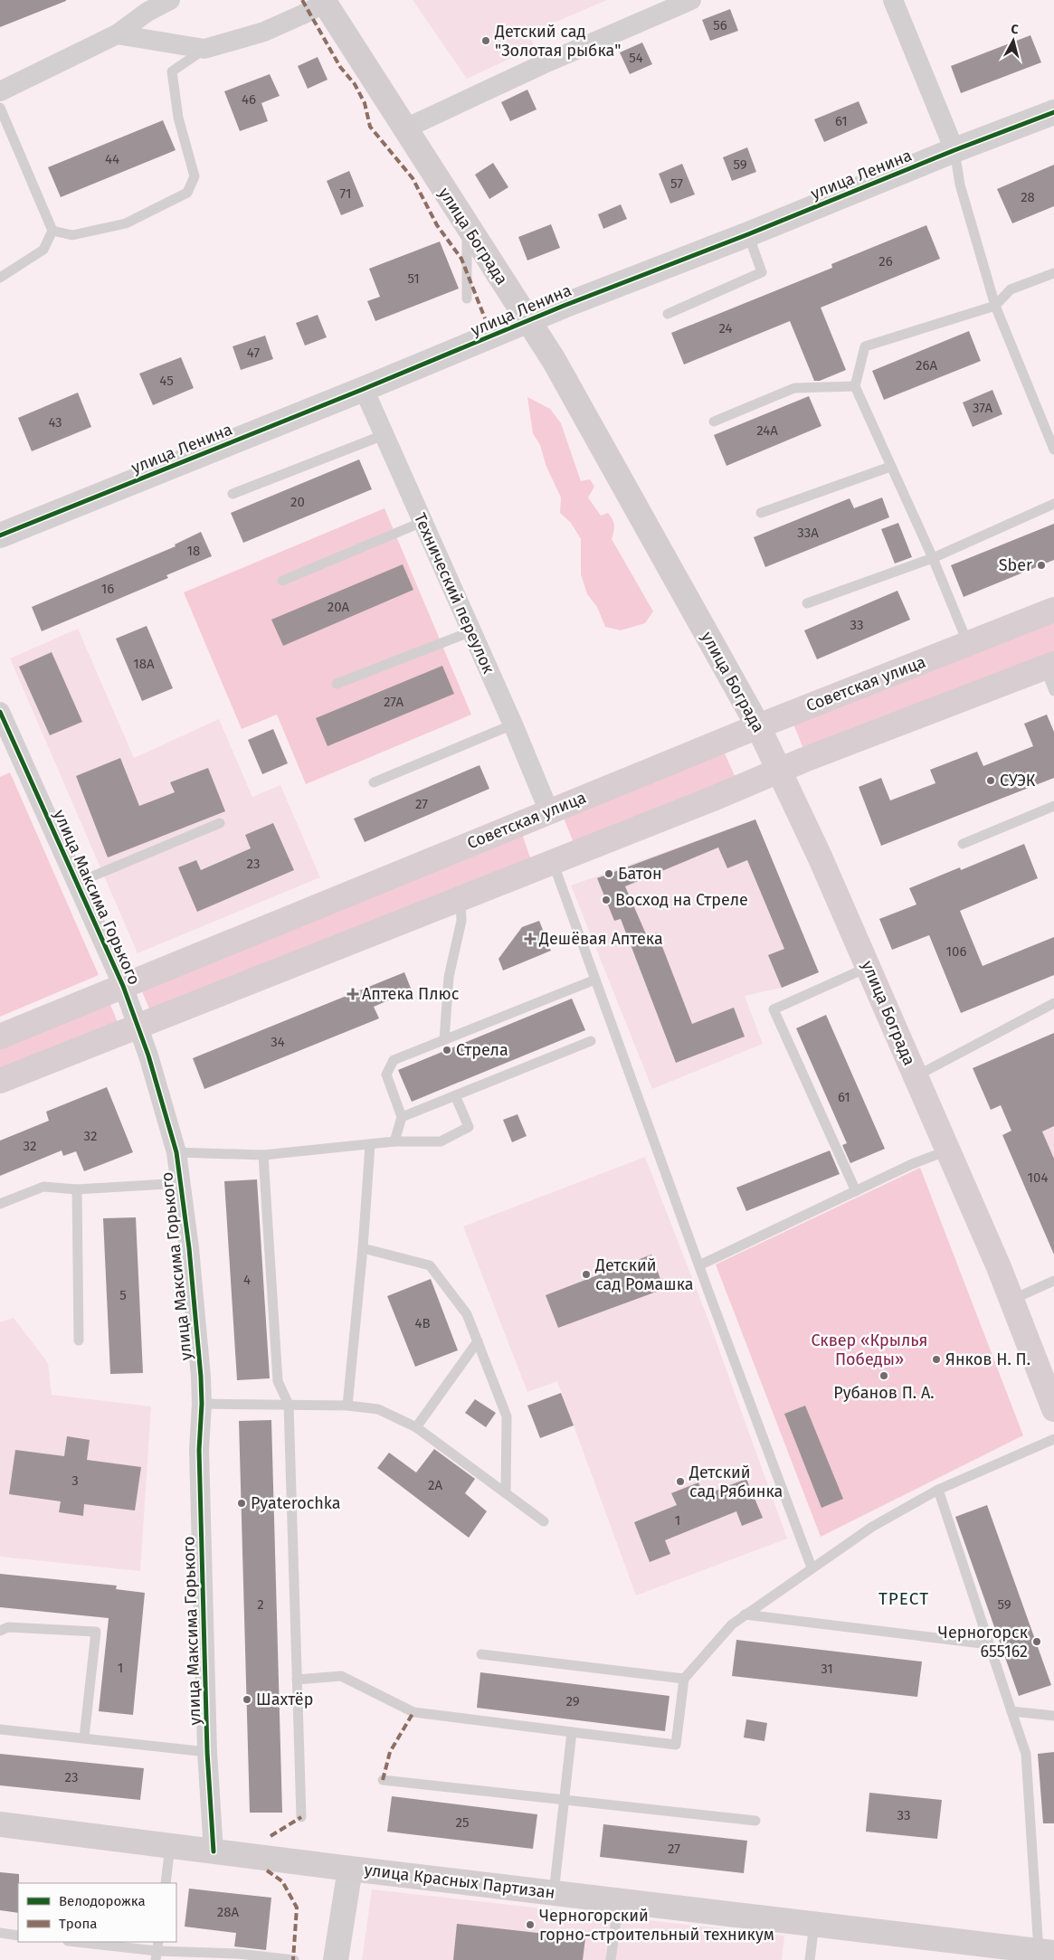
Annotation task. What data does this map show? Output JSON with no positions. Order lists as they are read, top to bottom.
{
  "streets": {
    "main road": ["улица Бограда", "Советская улица", "улица Красных Партизан"],
    "street": ["улица Ленина", "Технический переулок", "улица Максима Горького"]
  },
  "crossings": [
    ["улица Ленина", "улица Бограда"],
    ["улица Ленина", "Технический переулок"],
    ["улица Бограда", "Советская улица"],
    ["Советская улица", "улица Максима Горького"],
    ["улица Максима Горького", "улица Красных Партизан"]
  ],
  "districts": ["ТРЕСТ"],
  "parks": ["Сквер «Крылья Победы»"],
  "places": {
    "other": [
      "Детский сад \"Золотая рыбка\"",
      "Sber",
      "СУЭК",
      "Батон",
      "Восход на Стреле",
      "Стрела",
      "Детский сад Ромашка",
      "Янков Н. П.",
      "Рубанов П. А.",
      "Детский сад Рябинка",
      "Pyaterochka",
      "Черногорск 655162",
      "Шахтёр",
      "Черногорский горно-строительный техникум"
    ],
    "health": ["Дешёвая Аптека", "Аптека Плюс"]
  },
  "house_numbers": [
    "56",
    "54",
    "46",
    "61",
    "44",
    "59",
    "57",
    "71",
    "28",
    "26",
    "51",
    "24",
    "47",
    "26А",
    "45",
    "37А",
    "43",
    "24А",
    "20",
    "33А",
    "18",
    "16",
    "20А",
    "33",
    "18А",
    "27А",
    "27",
    "23",
    "106",
    "34",
    "61",
    "32",
    "32",
    "104",
    "4",
    "5",
    "4В",
    "3",
    "2А",
    "1",
    "2",
    "59",
    "1",
    "31",
    "29",
    "23",
    "33",
    "25",
    "27",
    "28А"
  ],
  "legend": ["Велодорожка", "Тропа"],
  "north": "top"
}
